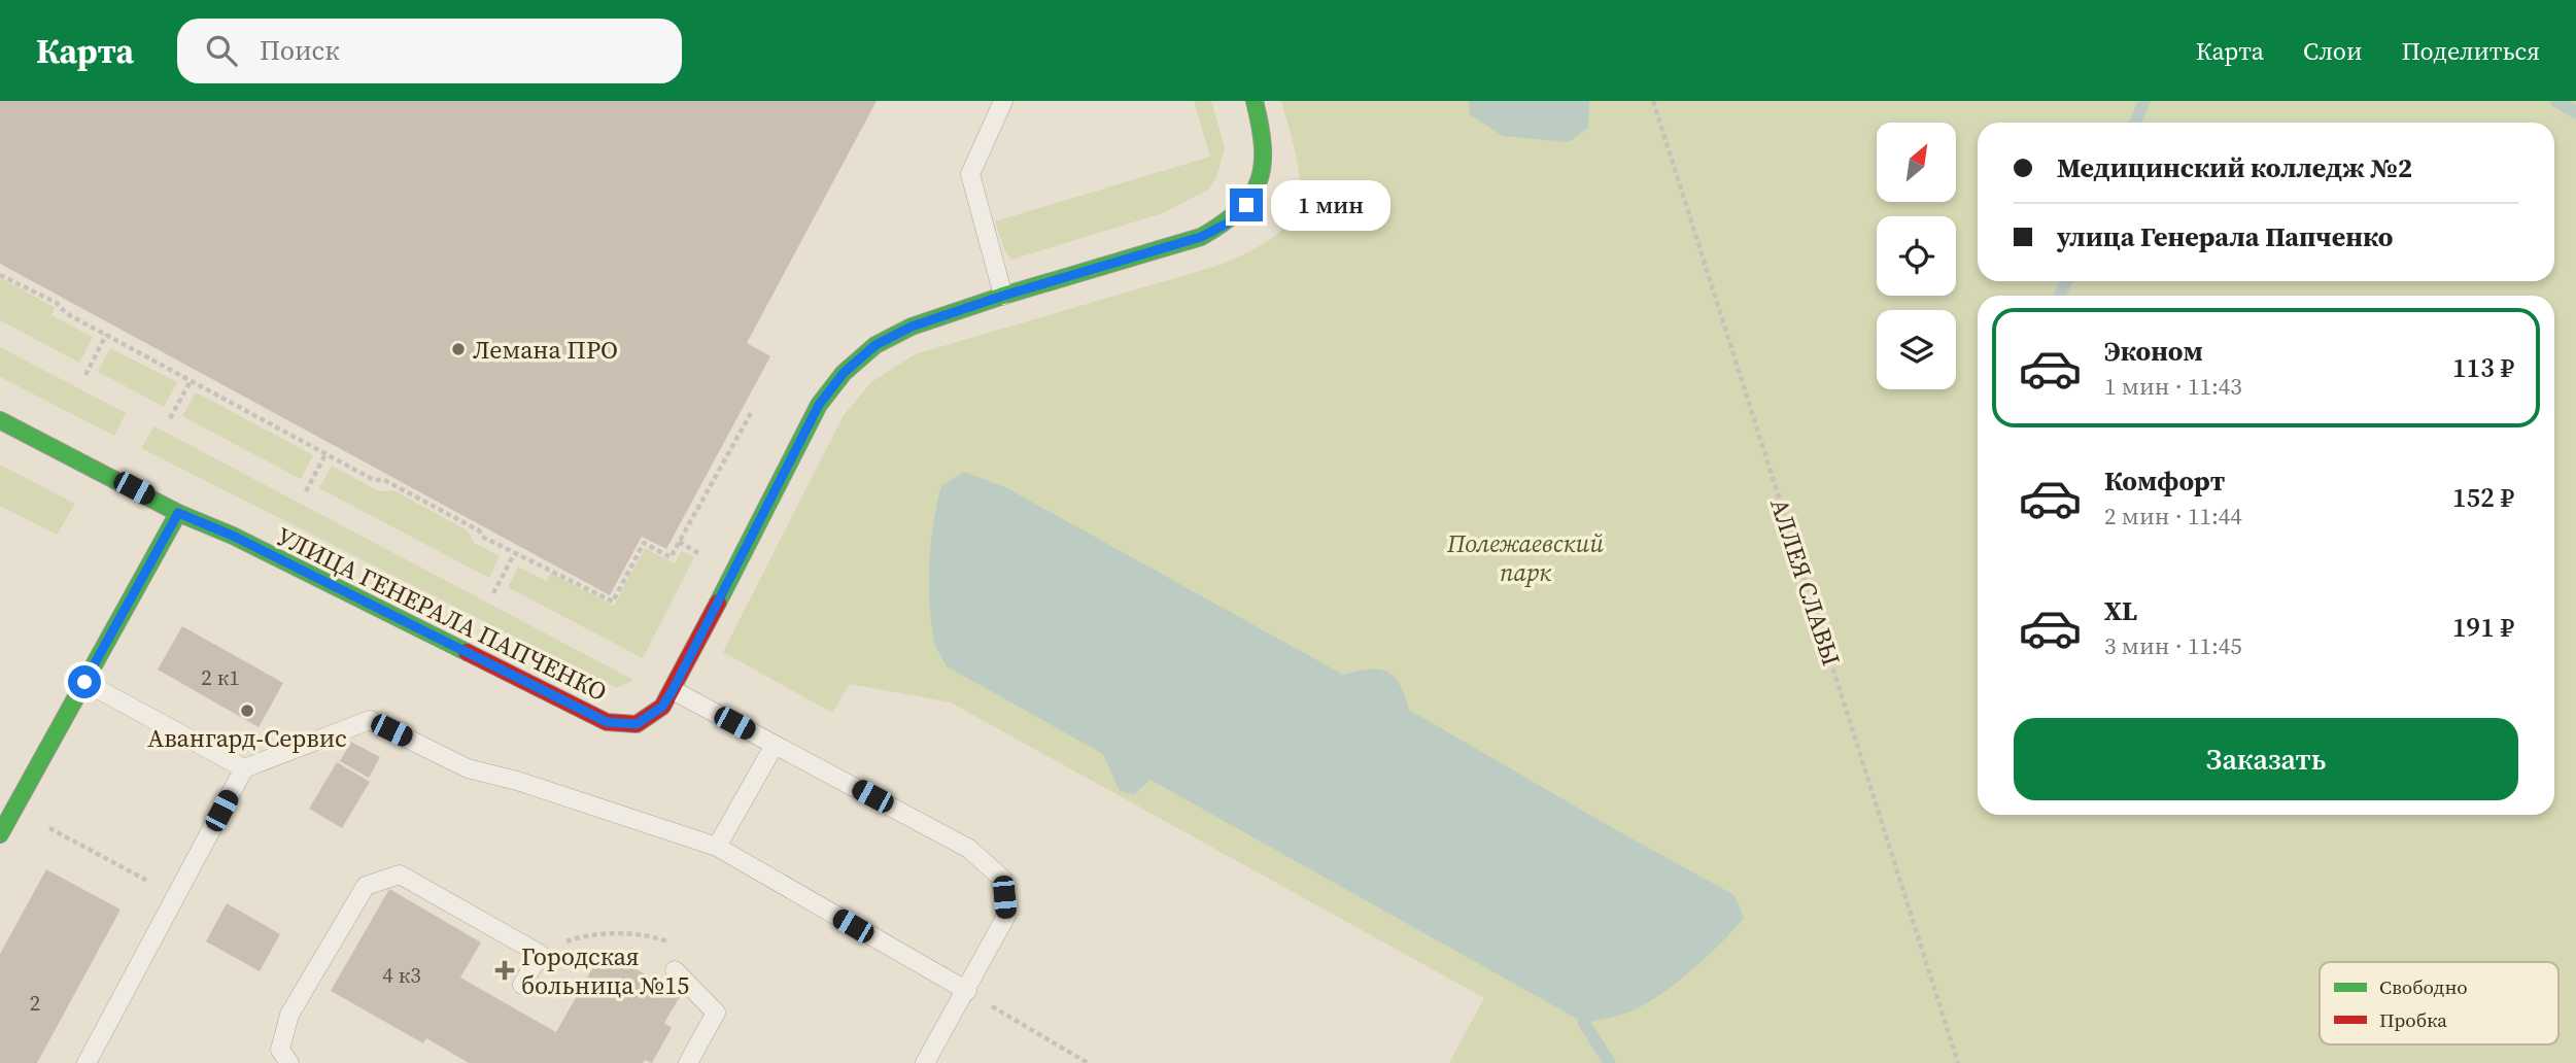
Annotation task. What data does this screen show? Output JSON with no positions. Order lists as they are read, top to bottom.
{
  "streets": {
    "street": ["УЛИЦА ГЕНЕРАЛА ПАПЧЕНКО"],
    "path": ["АЛЛЕЯ СЛАВЫ"]
  },
  "parks": ["Полежаевский парк"],
  "places": {
    "other": ["Лемана ПРО", "Авангард-Сервис"],
    "health": ["Городская больница №15"]
  },
  "house_numbers": ["2 к1", "4 к3", "2"],
  "legend": ["Свободно", "Пробка"],
  "north": "top right",
  "page": {
    "header": "Карта",
    "search": "Поиск",
    "nav": ["Карта", "Слои", "Поделиться"],
    "banner": ["Медицинский колледж №2", "улица Генерала Папченко"],
    "bubble": "1 мин",
    "list": [
      {
        "name": "Эконом",
        "note": "1 мин · 11:43",
        "value": "113 ₽"
      },
      {
        "name": "Комфорт",
        "note": "2 мин · 11:44",
        "value": "152 ₽"
      },
      {
        "name": "XL",
        "note": "3 мин · 11:45",
        "value": "191 ₽"
      }
    ],
    "buttons": "Заказать"
  }
}
